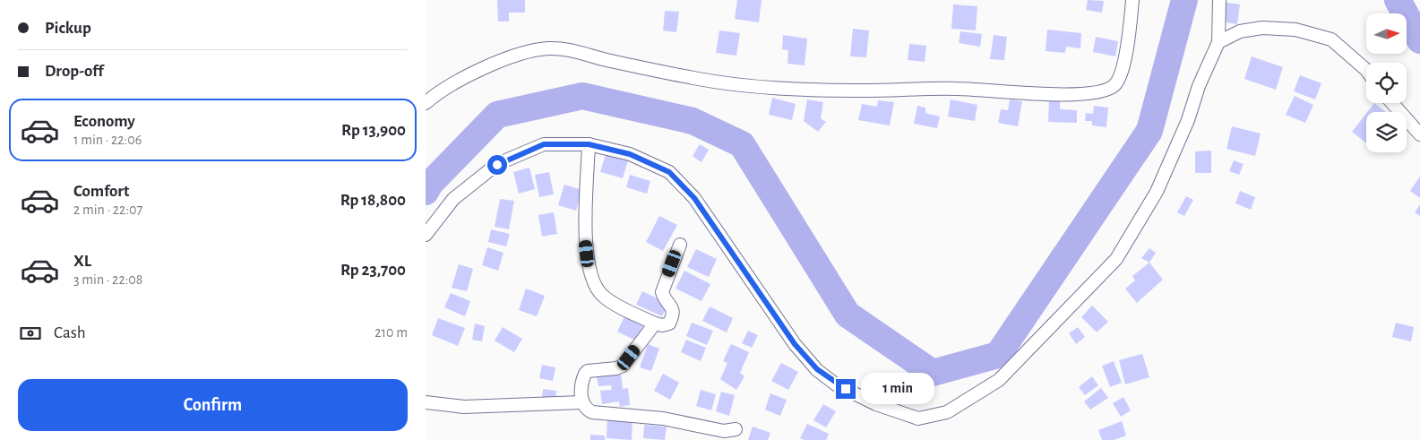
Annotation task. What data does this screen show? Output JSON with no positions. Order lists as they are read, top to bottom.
{
  "north": "right",
  "page": {
    "banner": ["Pickup", "Drop-off"],
    "list": [
      {
        "name": "Economy",
        "note": "1 min · 22:06",
        "value": "Rp 13,900"
      },
      {
        "name": "Comfort",
        "note": "2 min · 22:07",
        "value": "Rp 18,800"
      },
      {
        "name": "XL",
        "note": "3 min · 22:08",
        "value": "Rp 23,700"
      }
    ],
    "pay": ["Cash", "210 m"],
    "buttons": "Confirm",
    "bubble": "1 min"
  }
}
